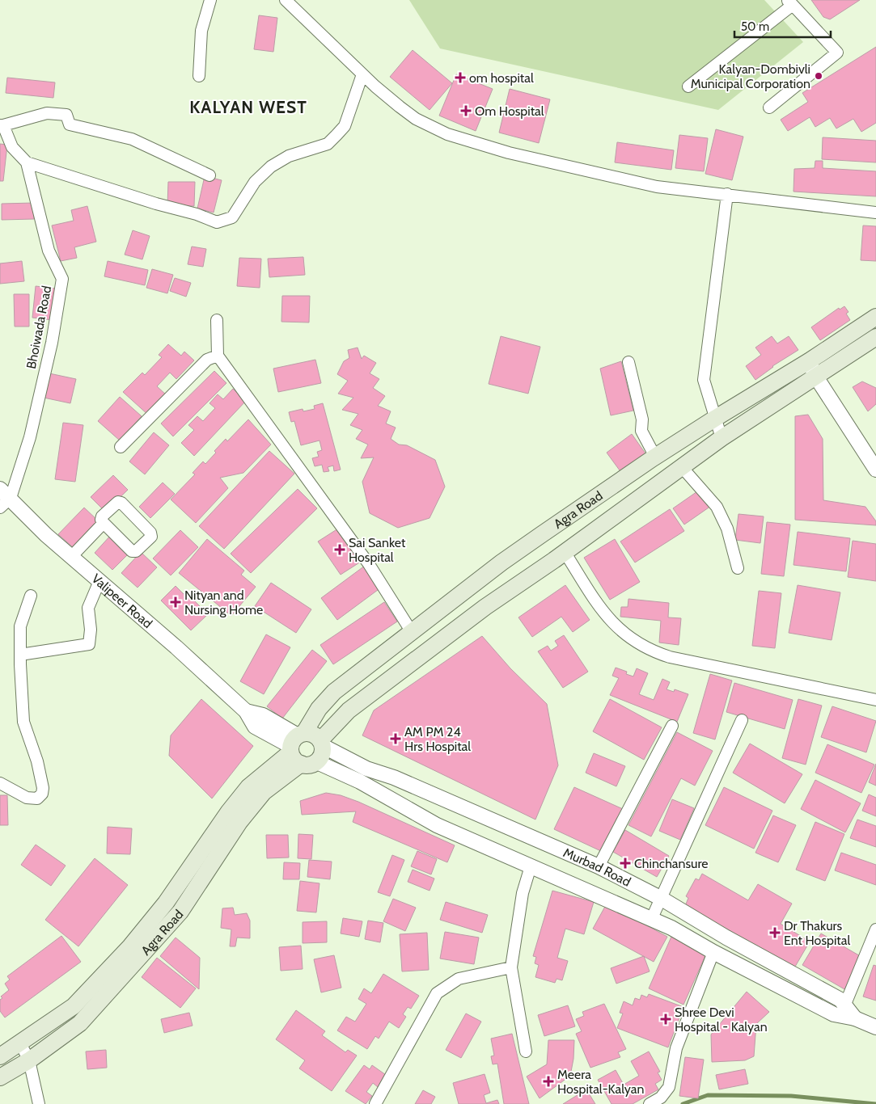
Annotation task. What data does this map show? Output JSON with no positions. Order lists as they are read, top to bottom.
{
  "streets": {
    "main road": ["Agra Road"],
    "street": ["Bhoiwada Road", "Valipeer Road", "Murbad Road"]
  },
  "crossings": [
    ["Bhoiwada Road", "Valipeer Road"],
    ["Agra Road", "Valipeer Road"],
    ["Agra Road", "Murbad Road"]
  ],
  "districts": ["KALYAN WEST"],
  "places": {
    "other": ["Kalyan-Dombivli Municipal Corporation"],
    "health": [
      "om hospital",
      "Om Hospital",
      "Sai Sanket Hospital",
      "Nityan and Nursing Home",
      "AM PM 24 Hrs Hospital",
      "Chinchansure",
      "Dr Thakurs Ent Hospital",
      "Shree Devi Hospital - Kalyan",
      "Meera Hospital-Kalyan"
    ]
  },
  "scale_bar": "50 m"
}
